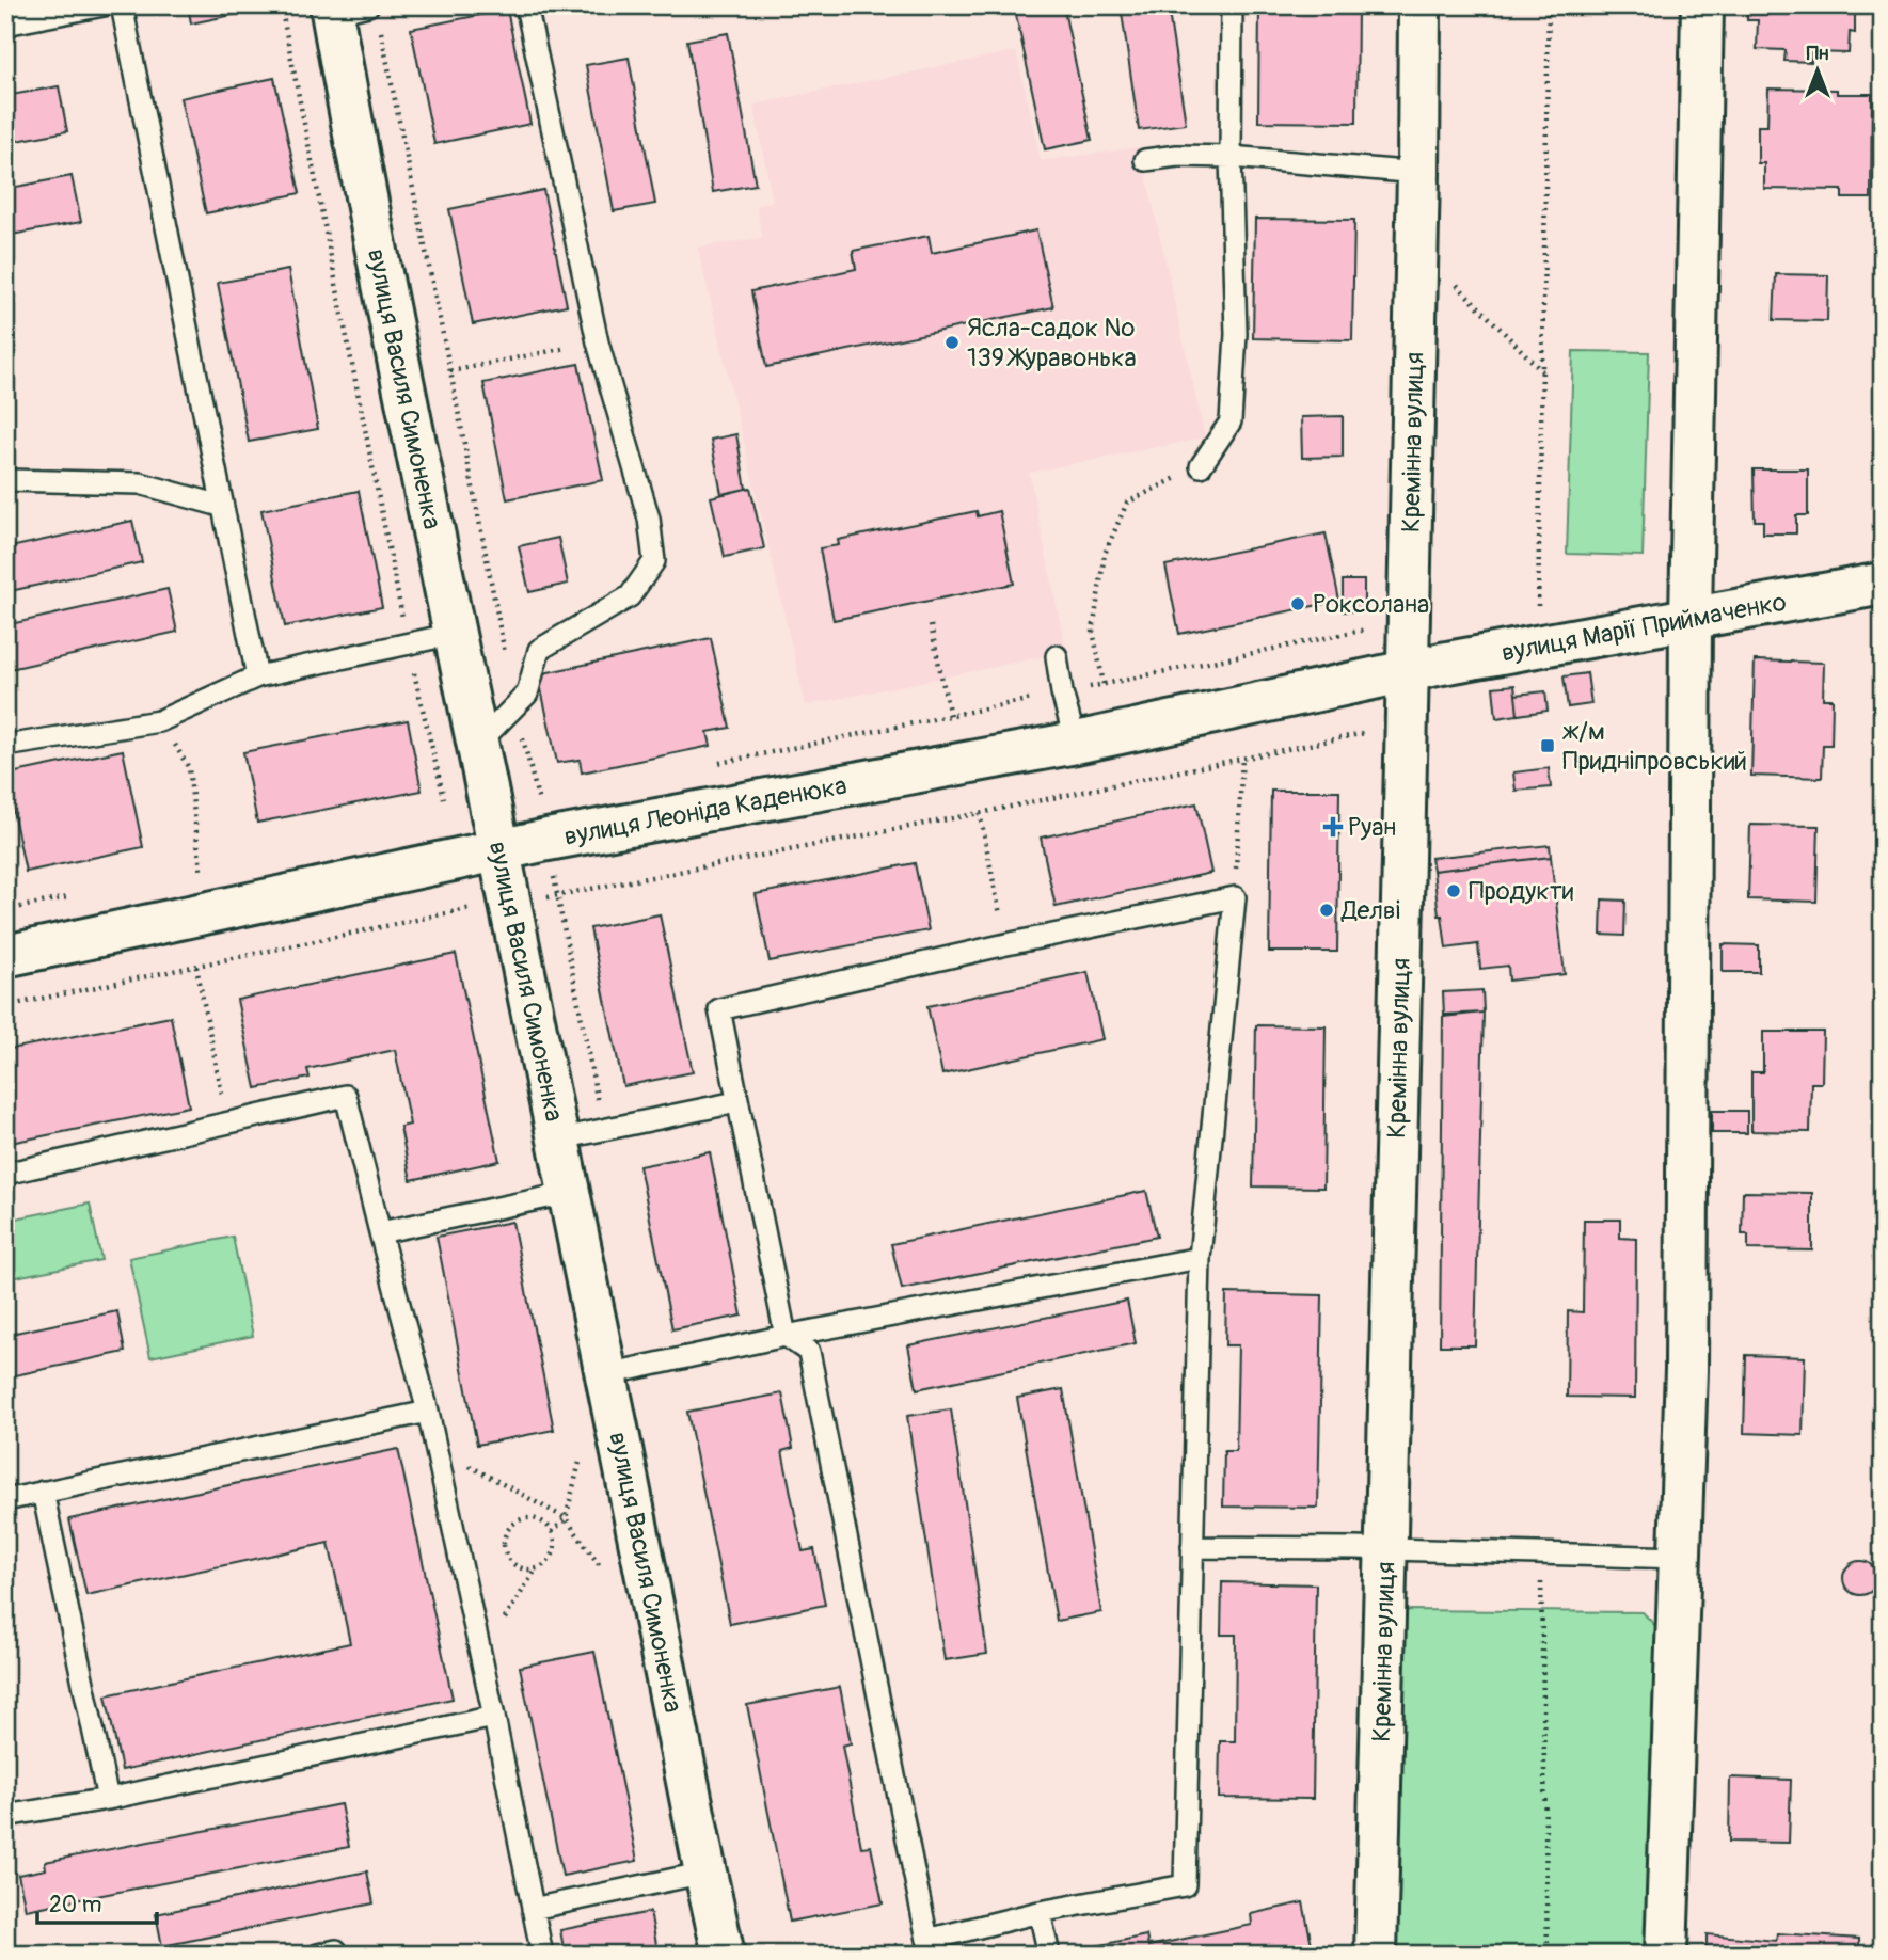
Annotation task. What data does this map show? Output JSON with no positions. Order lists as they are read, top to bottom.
{
  "streets": {
    "street": [
      "вулиця Василя Симоненка",
      "Кремінна вулиця",
      "вулиця Марії Приймаченко",
      "вулиця Леоніда Каденюка"
    ]
  },
  "crossings": [
    ["вулиця Василя Симоненка", "вулиця Леоніда Каденюка"],
    ["Кремінна вулиця", "вулиця Марії Приймаченко"],
    ["Кремінна вулиця", "вулиця Леоніда Каденюка"],
    ["вулиця Марії Приймаченко", "вулиця Леоніда Каденюка"]
  ],
  "places": {
    "other": [
      "Ясла-садок № 139 Журавонька",
      "Роксолана",
      "Продукти",
      "Делві"
    ],
    "transit": ["ж/м Придніпровський"],
    "health": ["Руан"]
  },
  "scale_bar": "20 m",
  "north": "top"
}
